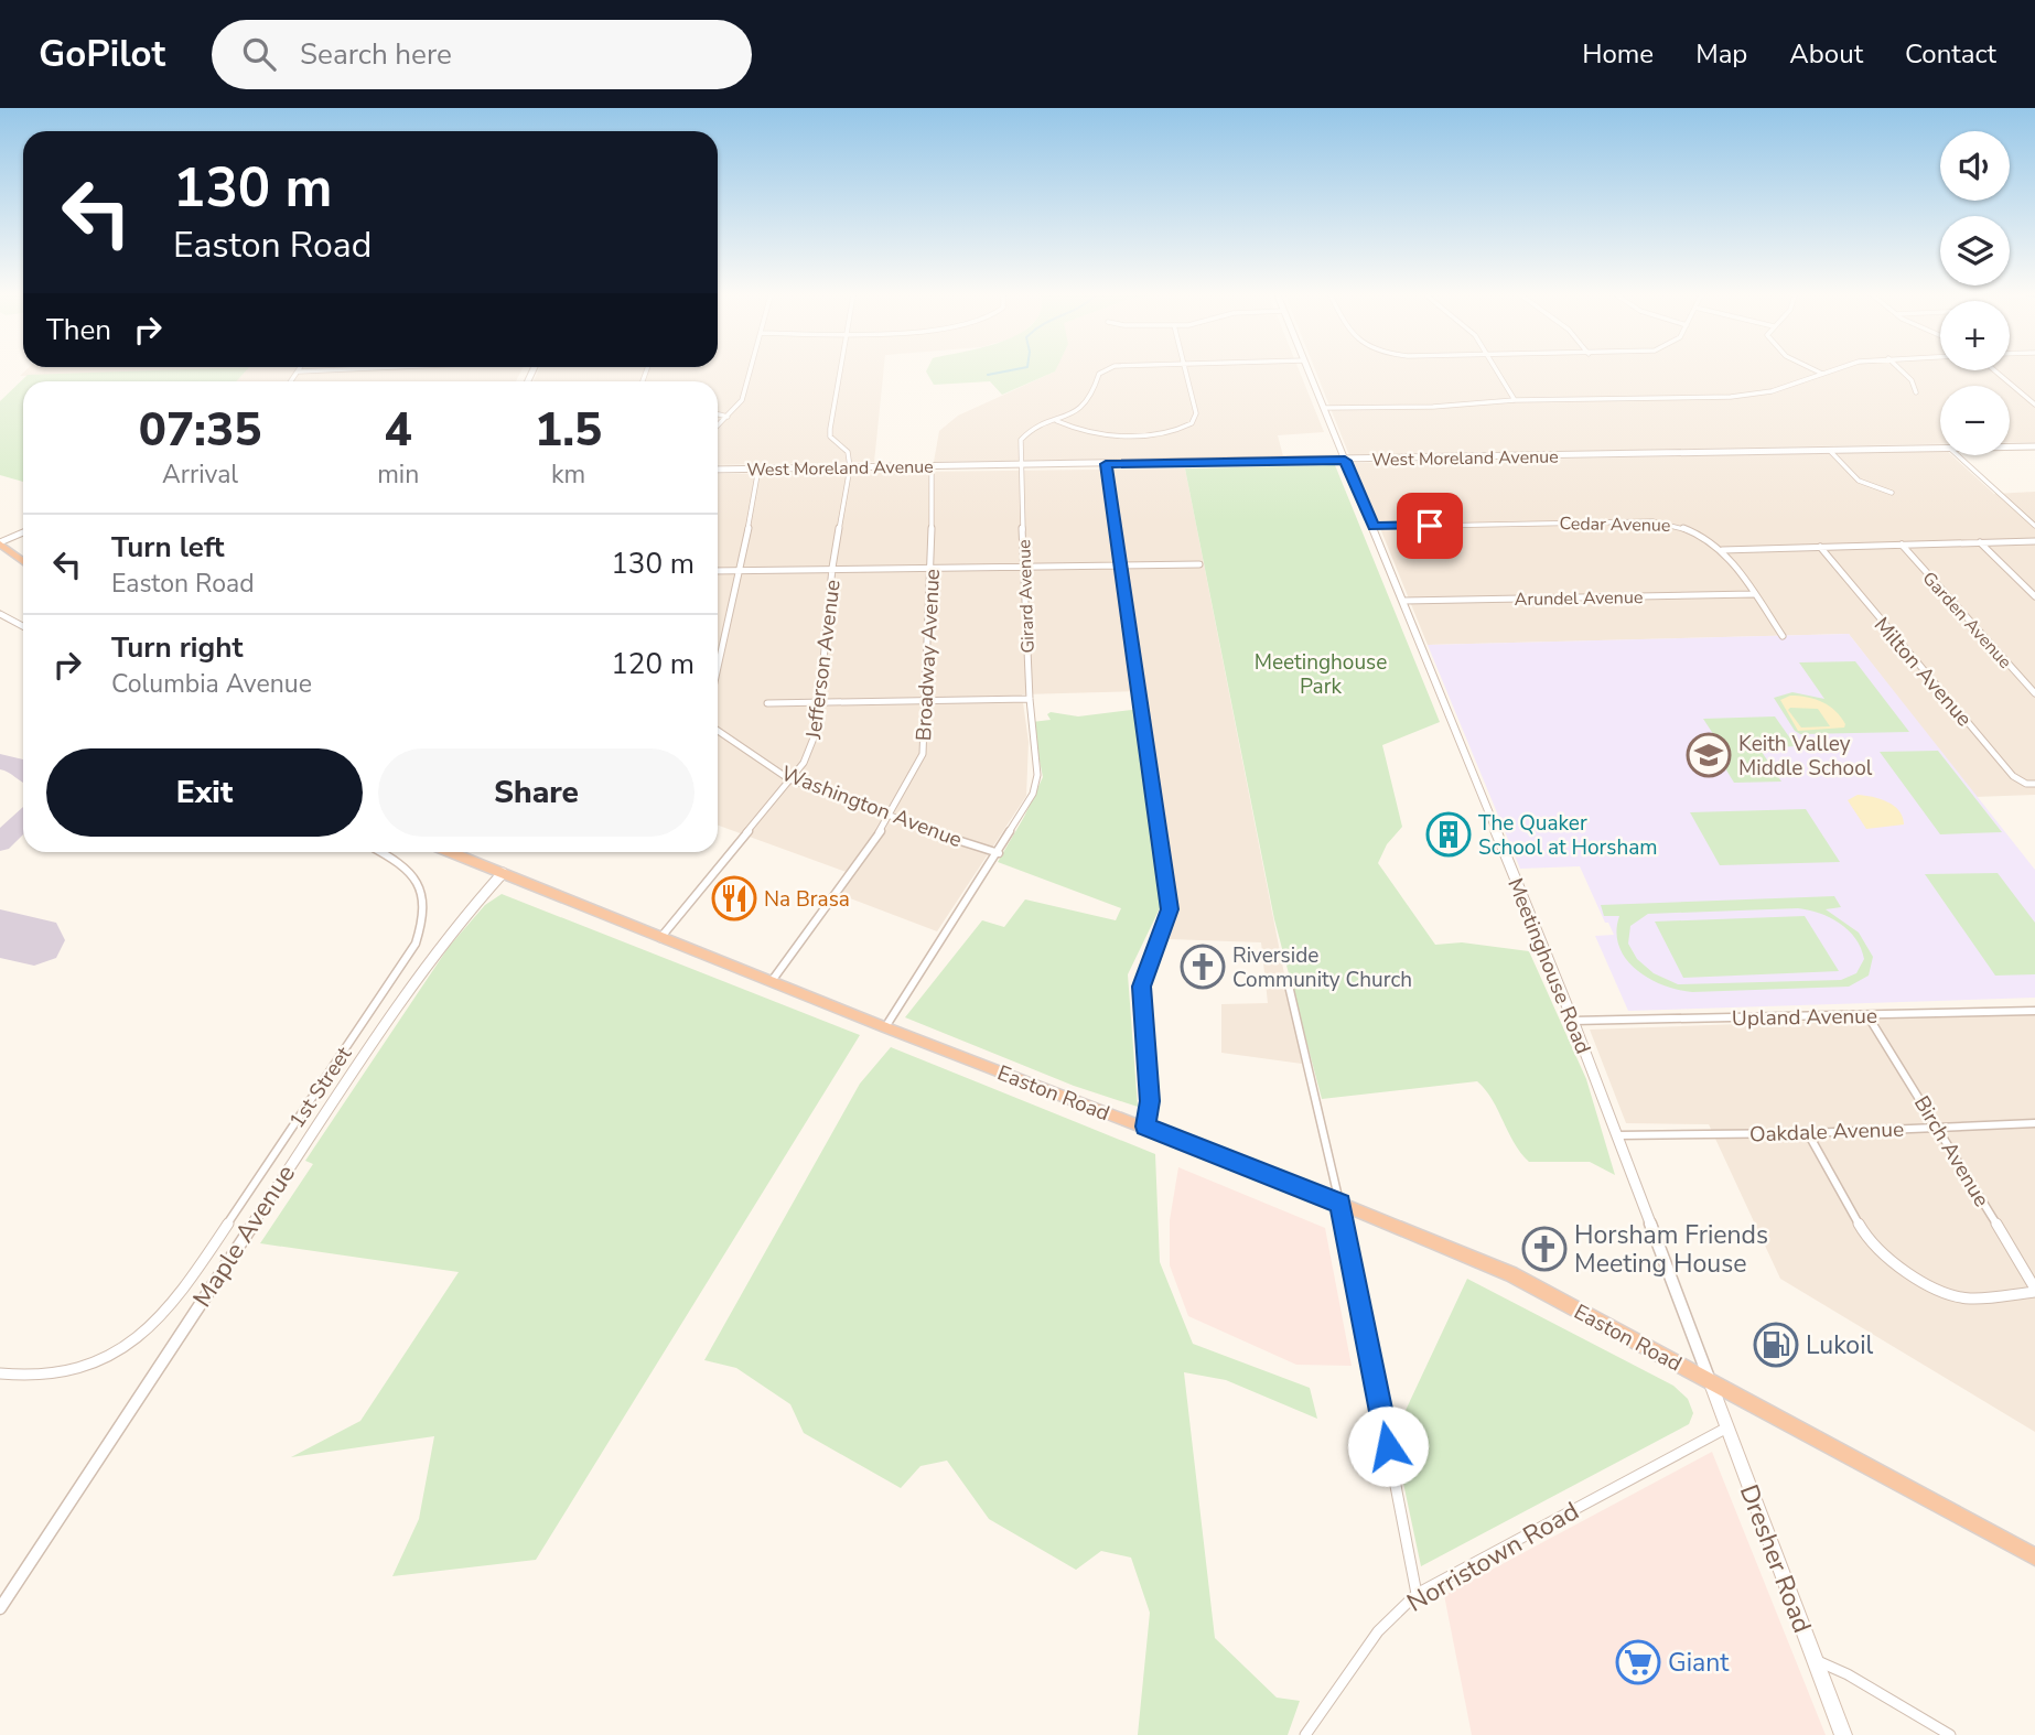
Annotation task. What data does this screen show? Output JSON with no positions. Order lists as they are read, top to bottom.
{
  "streets": {
    "highway": ["Easton Road"],
    "main road": ["Dresher Road"],
    "street": [
      "West Moreland Avenue",
      "Cedar Avenue",
      "Girard Avenue",
      "Arundel Avenue",
      "Garden Avenue",
      "Broadway Avenue",
      "Jefferson Avenue",
      "Milton Avenue",
      "Washington Avenue",
      "Meetinghouse Road",
      "Upland Avenue",
      "1st Street",
      "Oakdale Avenue",
      "Birch Avenue",
      "Maple Avenue",
      "Norristown Road"
    ]
  },
  "crossings": [
    ["West Moreland Avenue", "Girard Avenue"],
    ["West Moreland Avenue", "Broadway Avenue"],
    ["West Moreland Avenue", "Jefferson Avenue"],
    ["West Moreland Avenue", "Meetinghouse Road"],
    ["Cedar Avenue", "Arundel Avenue"],
    ["Cedar Avenue", "Meetinghouse Road"],
    ["Girard Avenue", "Washington Avenue"],
    ["Girard Avenue", "Easton Road"],
    ["Arundel Avenue", "Meetinghouse Road"],
    ["Broadway Avenue", "Washington Avenue"],
    ["Broadway Avenue", "Easton Road"],
    ["Jefferson Avenue", "Washington Avenue"],
    ["Jefferson Avenue", "Easton Road"],
    ["Meetinghouse Road", "Upland Avenue"],
    ["Meetinghouse Road", "Easton Road"],
    ["Meetinghouse Road", "Oakdale Avenue"],
    ["Meetinghouse Road", "Dresher Road"],
    ["Upland Avenue", "Birch Avenue"],
    ["Easton Road", "Maple Avenue"],
    ["Easton Road", "Dresher Road"],
    ["Oakdale Avenue", "Birch Avenue"],
    ["Norristown Road", "Dresher Road"]
  ],
  "parks": ["Meetinghouse Park"],
  "places": {
    "school or university": ["Keith Valley Middle School"],
    "building": ["The Quaker School at Horsham"],
    "restaurant": ["Na Brasa"],
    "church": ["Riverside Community Church", "Horsham Friends Meeting House"],
    "fuel station": ["Lukoil"],
    "supermarket": ["Giant"]
  },
  "page": {
    "header": "GoPilot",
    "search": "Search here",
    "nav": [
      "Home",
      "Map",
      "About",
      "Contact"
    ],
    "map_buttons": ["+", "−"],
    "turn": ["130 m", "Easton Road"],
    "then": "Then",
    "eta": [
      "07:35",
      "Arrival",
      "4",
      "min",
      "1.5",
      "km"
    ],
    "list": [
      {
        "name": "Turn left",
        "note": "Easton Road",
        "value": "130 m"
      },
      {
        "name": "Turn right",
        "note": "Columbia Avenue",
        "value": "120 m"
      }
    ],
    "buttons": ["Exit", "Share"]
  }
}
